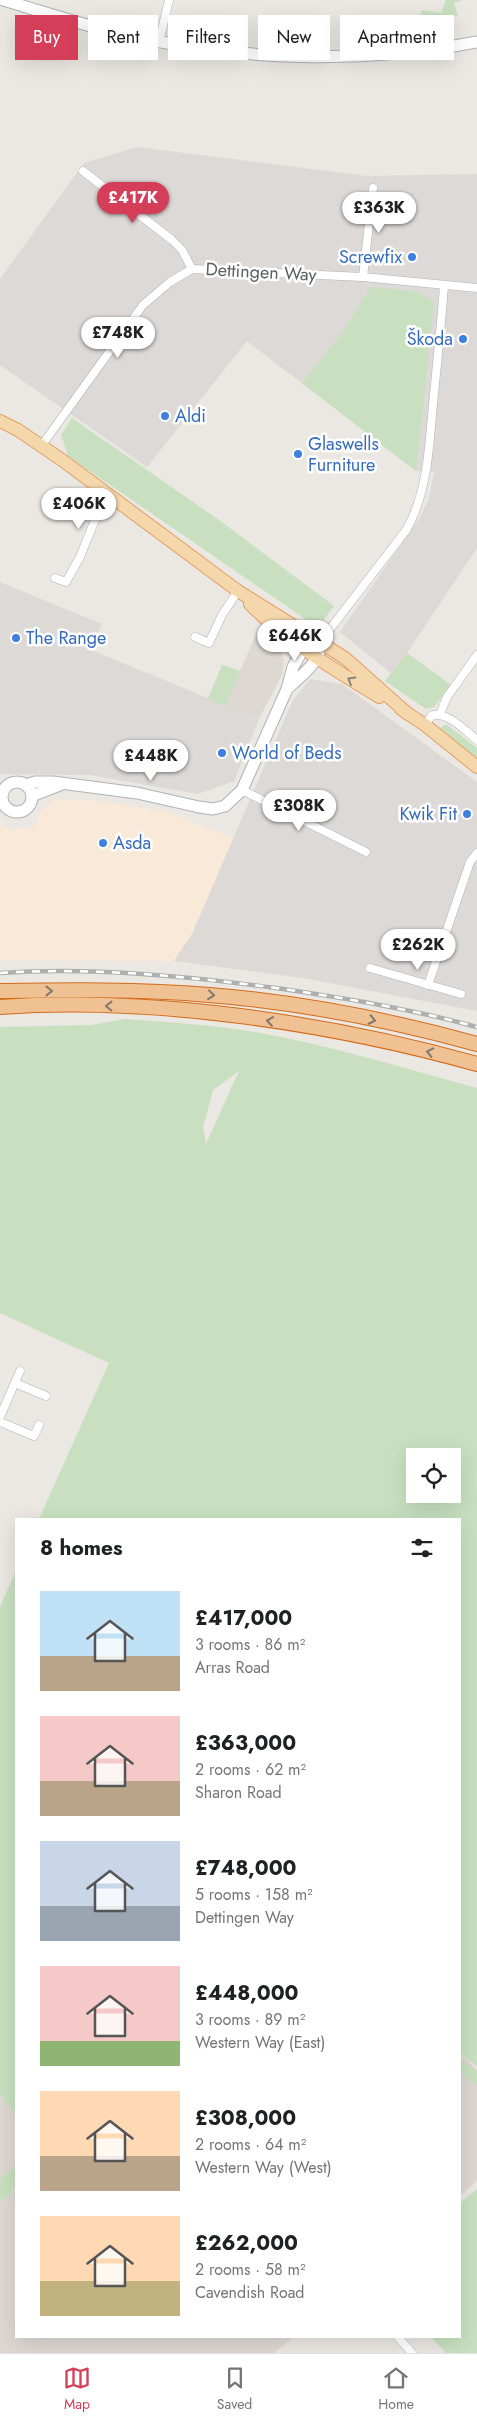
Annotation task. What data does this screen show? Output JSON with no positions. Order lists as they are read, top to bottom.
{
  "streets": {
    "street": ["Dettingen Way"]
  },
  "places": [
    "Screwfix",
    "Škoda",
    "Aldi",
    "Glaswells Furniture",
    "The Range",
    "World of Beds",
    "Kwik Fit",
    "Asda"
  ],
  "page": {
    "chip": [
      "Buy",
      "Rent",
      "Filters",
      "New",
      "Apartment"
    ],
    "price": [
      "£417K",
      "£363K",
      "£748K",
      "£406K",
      "£646K",
      "£448K",
      "£308K",
      "£262K"
    ],
    "heading": "8 homes",
    "list": [
      {
        "name": "£417,000",
        "note": "3 rooms · 86 m² · Arras Road"
      },
      {
        "name": "£363,000",
        "note": "2 rooms · 62 m² · Sharon Road"
      },
      {
        "name": "£748,000",
        "note": "5 rooms · 158 m² · Dettingen Way"
      },
      {
        "name": "£448,000",
        "note": "3 rooms · 89 m² · Western Way (East)"
      },
      {
        "name": "£308,000",
        "note": "2 rooms · 64 m² · Western Way (West)"
      },
      {
        "name": "£262,000",
        "note": "2 rooms · 58 m² · Cavendish Road"
      }
    ],
    "tabs": ["Map", "Saved", "Home"]
  }
}
